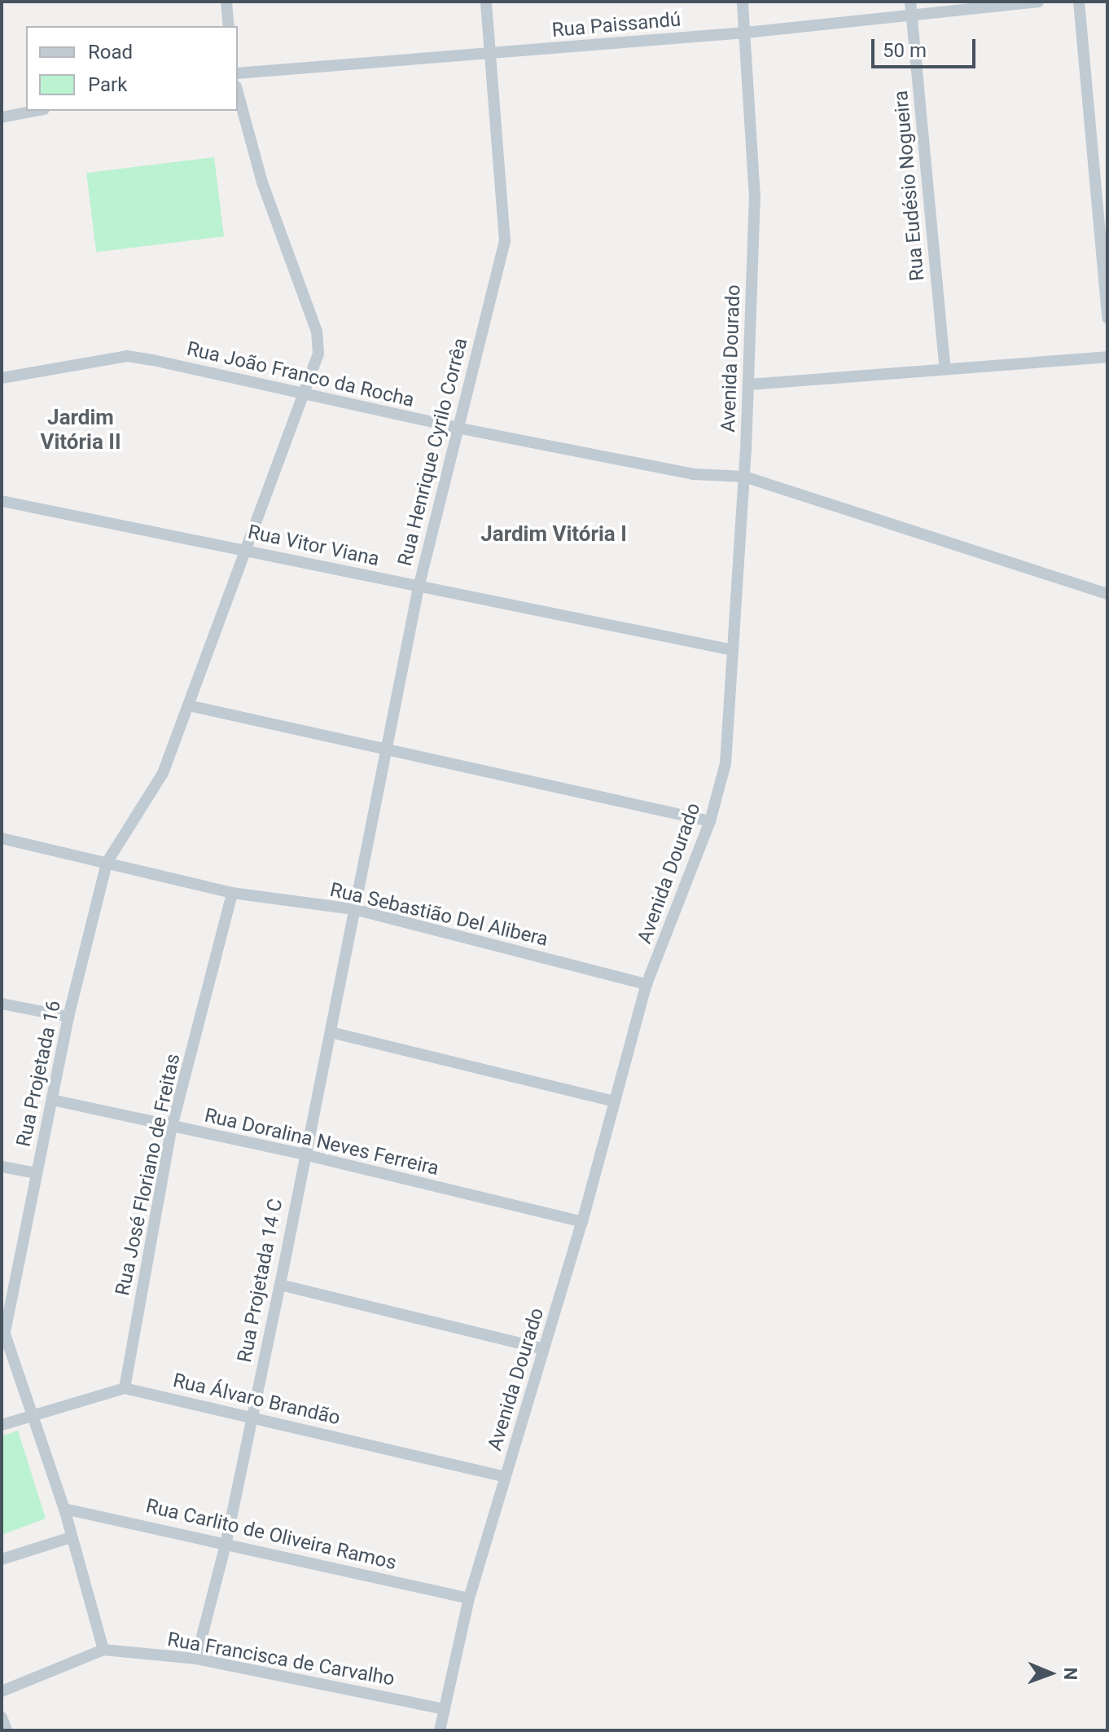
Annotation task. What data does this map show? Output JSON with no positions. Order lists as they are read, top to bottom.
{
  "streets": {
    "street": [
      "Rua Paissandú",
      "Rua Eudésio Nogueira",
      "Avenida Dourado",
      "Rua João Franco da Rocha",
      "Rua Henrique Cyrilo Corrêa",
      "Rua Vitor Viana",
      "Rua Sebastião Del Alibera",
      "Rua Projetada 16",
      "Rua Doralina Neves Ferreira",
      "Rua José Floriano de Freitas",
      "Rua Projetada 14 C",
      "Rua Álvaro Brandão",
      "Rua Carlito de Oliveira Ramos",
      "Rua Francisca de Carvalho"
    ]
  },
  "crossings": [
    ["Rua Paissandú", "Rua Eudésio Nogueira"],
    ["Rua Paissandú", "Avenida Dourado"],
    ["Rua Paissandú", "Rua Henrique Cyrilo Corrêa"],
    ["Avenida Dourado", "Rua João Franco da Rocha"],
    ["Avenida Dourado", "Rua Vitor Viana"],
    ["Avenida Dourado", "Rua Sebastião Del Alibera"],
    ["Avenida Dourado", "Rua Doralina Neves Ferreira"],
    ["Avenida Dourado", "Rua Álvaro Brandão"],
    ["Avenida Dourado", "Rua Carlito de Oliveira Ramos"],
    ["Avenida Dourado", "Rua Francisca de Carvalho"],
    ["Rua João Franco da Rocha", "Rua Henrique Cyrilo Corrêa"],
    ["Rua João Franco da Rocha", "Rua Projetada 16"],
    ["Rua Henrique Cyrilo Corrêa", "Rua Vitor Viana"],
    ["Rua Henrique Cyrilo Corrêa", "Rua Sebastião Del Alibera"],
    ["Rua Henrique Cyrilo Corrêa", "Rua Projetada 14 C"],
    ["Rua Vitor Viana", "Rua Projetada 16"],
    ["Rua Sebastião Del Alibera", "Rua Projetada 16"],
    ["Rua Sebastião Del Alibera", "Rua José Floriano de Freitas"],
    ["Rua Sebastião Del Alibera", "Rua Projetada 14 C"],
    ["Rua Projetada 16", "Rua Doralina Neves Ferreira"],
    ["Rua Doralina Neves Ferreira", "Rua José Floriano de Freitas"],
    ["Rua Doralina Neves Ferreira", "Rua Projetada 14 C"],
    ["Rua José Floriano de Freitas", "Rua Álvaro Brandão"],
    ["Rua Projetada 14 C", "Rua Álvaro Brandão"],
    ["Rua Projetada 14 C", "Rua Carlito de Oliveira Ramos"],
    ["Rua Projetada 14 C", "Rua Francisca de Carvalho"]
  ],
  "districts": ["Jardim Vitória II", "Jardim Vitória I"],
  "legend": ["Road", "Park"],
  "scale_bar": "50 m",
  "north": "right"
}
